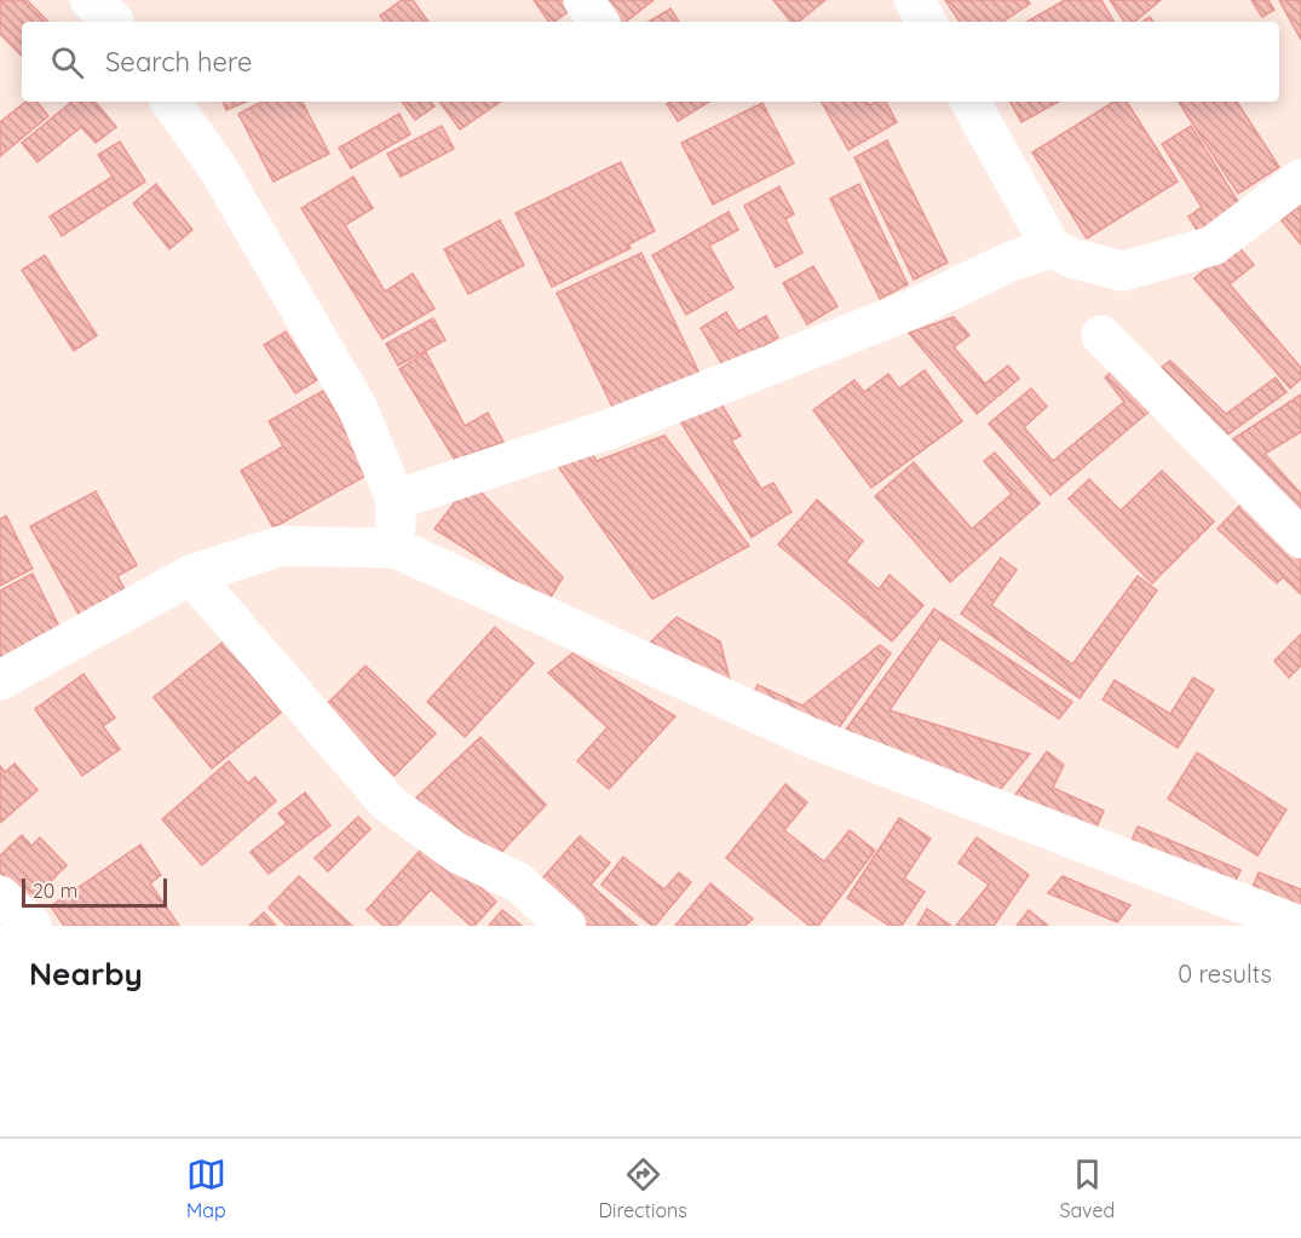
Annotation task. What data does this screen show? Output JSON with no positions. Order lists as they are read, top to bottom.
{
  "scale_bar": "20 m",
  "page": {
    "search": "Search here",
    "scale": "20 m",
    "heading": ["Nearby", "0 results"],
    "nav": ["Map", "Directions", "Saved"]
  }
}
